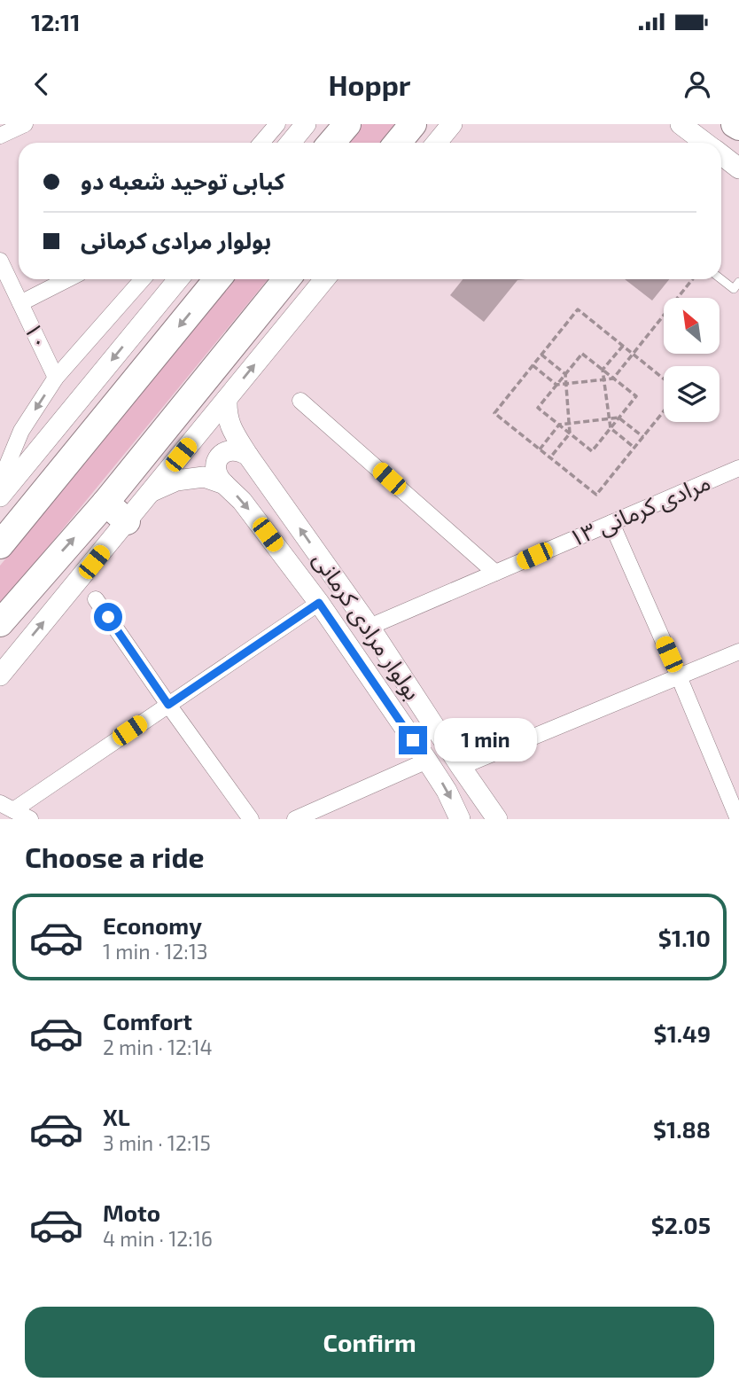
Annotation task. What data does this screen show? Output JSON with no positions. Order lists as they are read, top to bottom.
{
  "streets": {
    "street": ["۱۰", "مرادی کرمانی ۱۳", "بولوار مرادی کرمانی"]
  },
  "crossings": [
    ["مرادی کرمانی ۱۳", "بولوار مرادی کرمانی"]
  ],
  "north": "top left",
  "page": {
    "status": "12:11",
    "header": "Hoppr",
    "banner": ["کبابی توحید شعبه دو", "بولوار مرادی کرمانی"],
    "bubble": "1 min",
    "heading": "Choose a ride",
    "list": [
      {
        "name": "Economy",
        "note": "1 min · 12:13",
        "value": "$1.10"
      },
      {
        "name": "Comfort",
        "note": "2 min · 12:14",
        "value": "$1.49"
      },
      {
        "name": "XL",
        "note": "3 min · 12:15",
        "value": "$1.88"
      },
      {
        "name": "Moto",
        "note": "4 min · 12:16",
        "value": "$2.05"
      }
    ],
    "buttons": "Confirm"
  }
}
